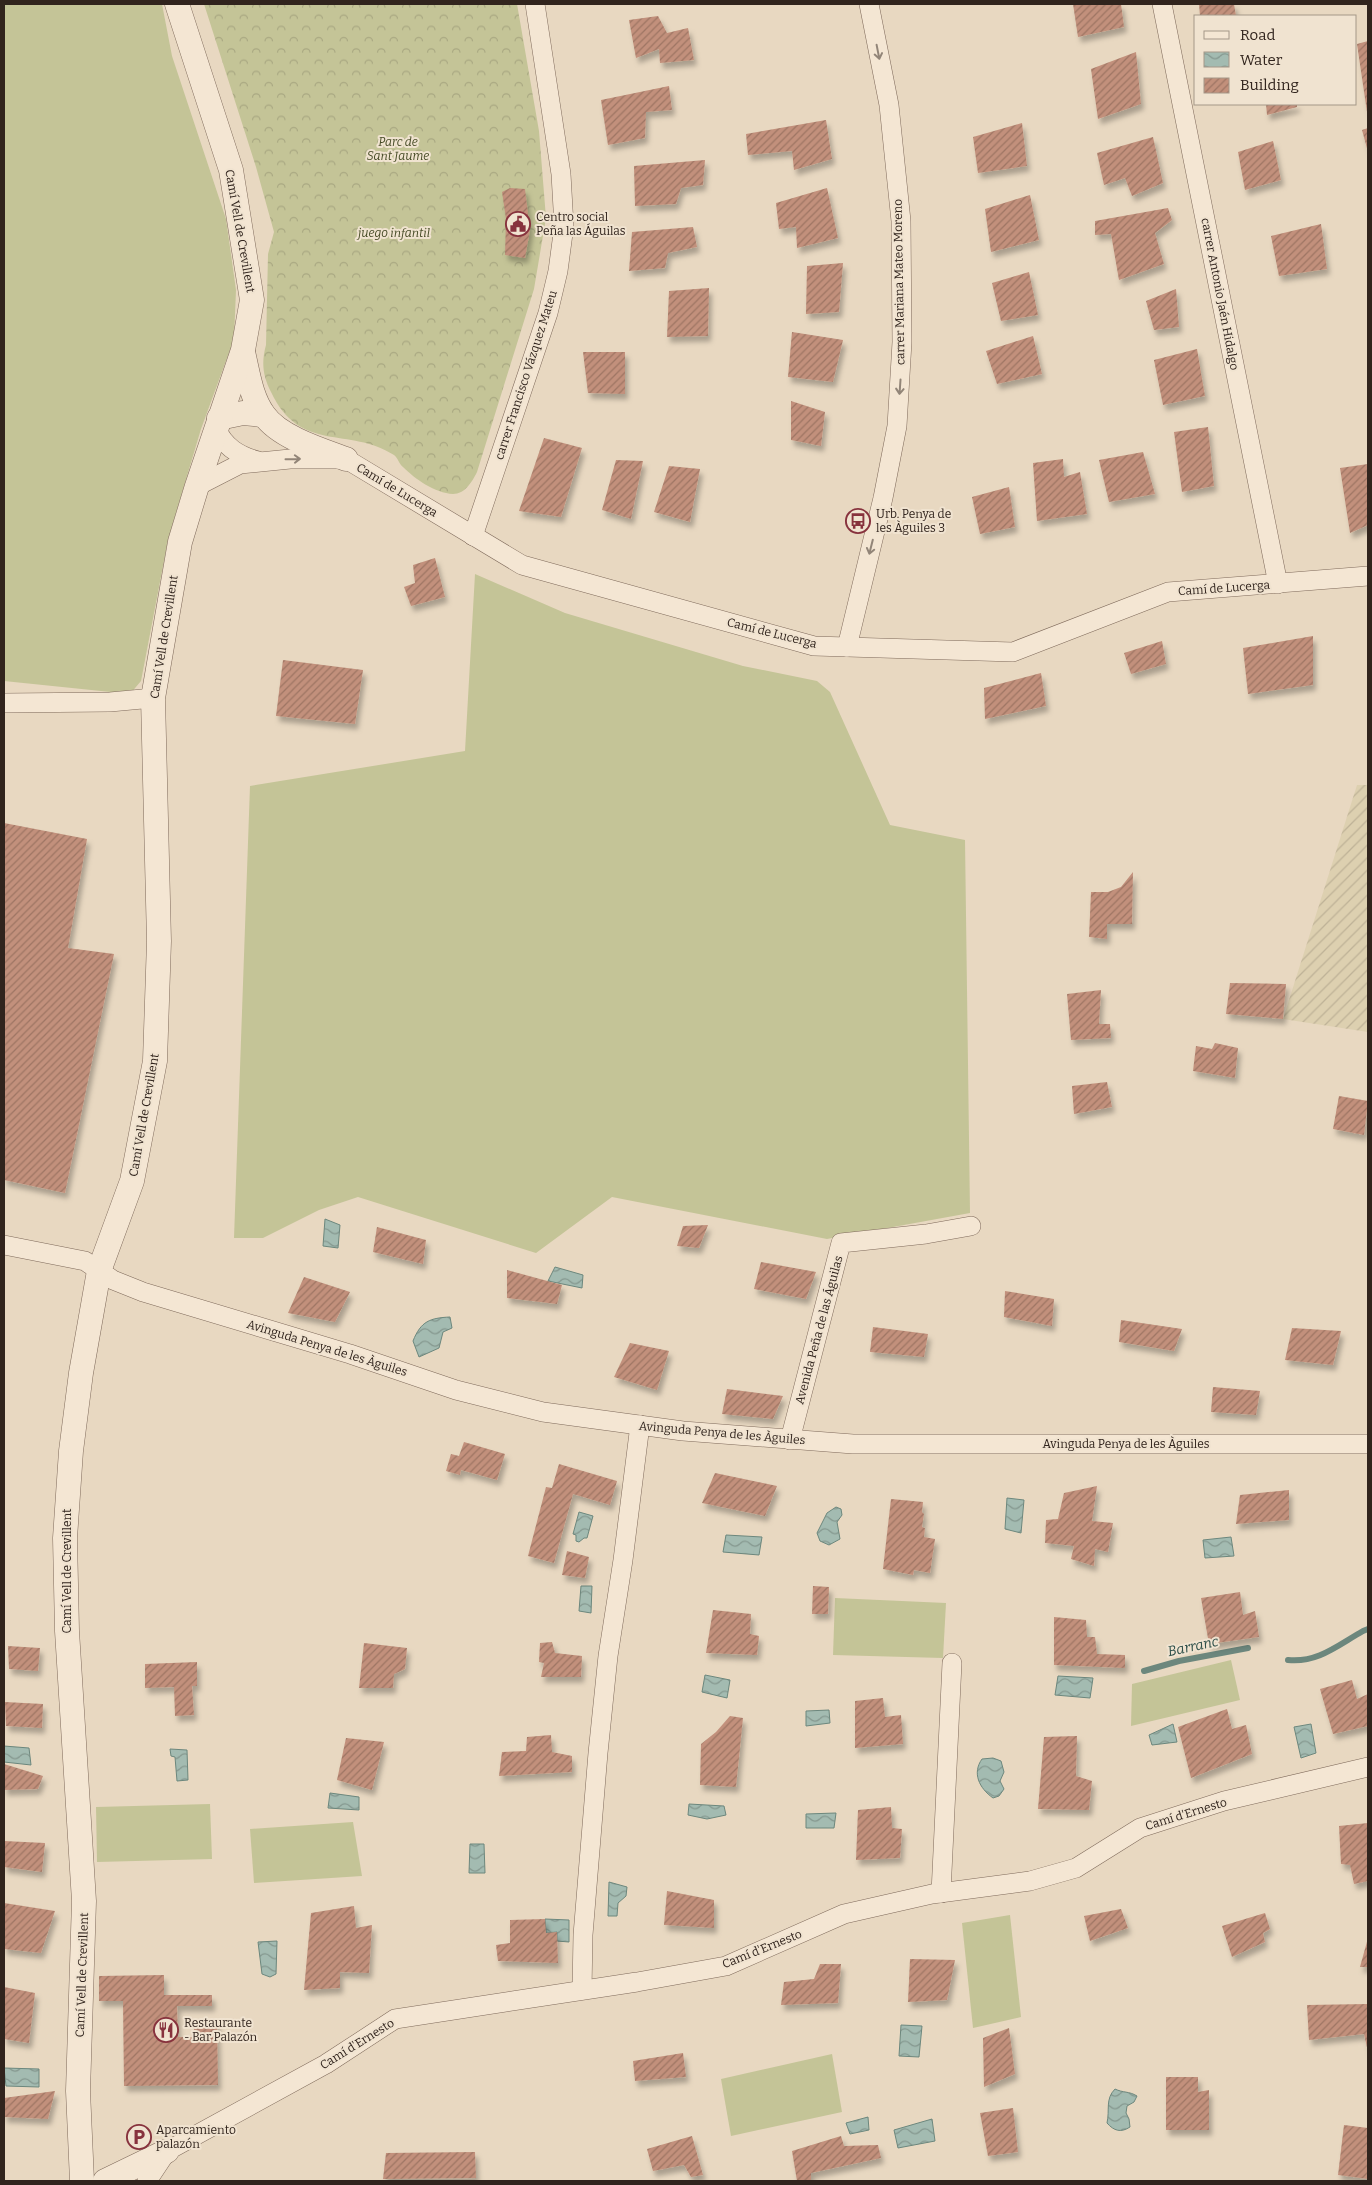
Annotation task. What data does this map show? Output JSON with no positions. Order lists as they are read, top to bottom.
{
  "streets": {
    "street": [
      "Camí Vell de Crevillent",
      "carrer Mariana Mateo Moreno",
      "carrer Antonio Jaén Hidalgo",
      "carrer Francisco Vázquez Mateu",
      "Camí de Lucerga",
      "Avenida Peña de las Águilas",
      "Avinguda Penya de les Àguiles",
      "Camí d'Ernesto"
    ]
  },
  "crossings": [
    ["Camí Vell de Crevillent", "Camí de Lucerga"],
    ["Camí Vell de Crevillent", "Avinguda Penya de les Àguiles"],
    ["carrer Mariana Mateo Moreno", "Camí de Lucerga"],
    ["carrer Antonio Jaén Hidalgo", "Camí de Lucerga"],
    ["carrer Francisco Vázquez Mateu", "Camí de Lucerga"],
    ["Avenida Peña de las Águilas", "Avinguda Penya de les Àguiles"]
  ],
  "one_way": ["carrer Mariana Mateo Moreno"],
  "water": ["Barranc"],
  "parks": ["Parc de Sant Jaume", "juego infantil"],
  "places": {
    "public building": ["Centro social Peña las Águilas"],
    "bus stop": ["Urb. Penya de les Àguiles 3"],
    "restaurant": ["Restaurante - Bar Palazón"],
    "parking": ["Aparcamiento palazón"]
  },
  "legend": ["Road", "Water", "Building"]
}
